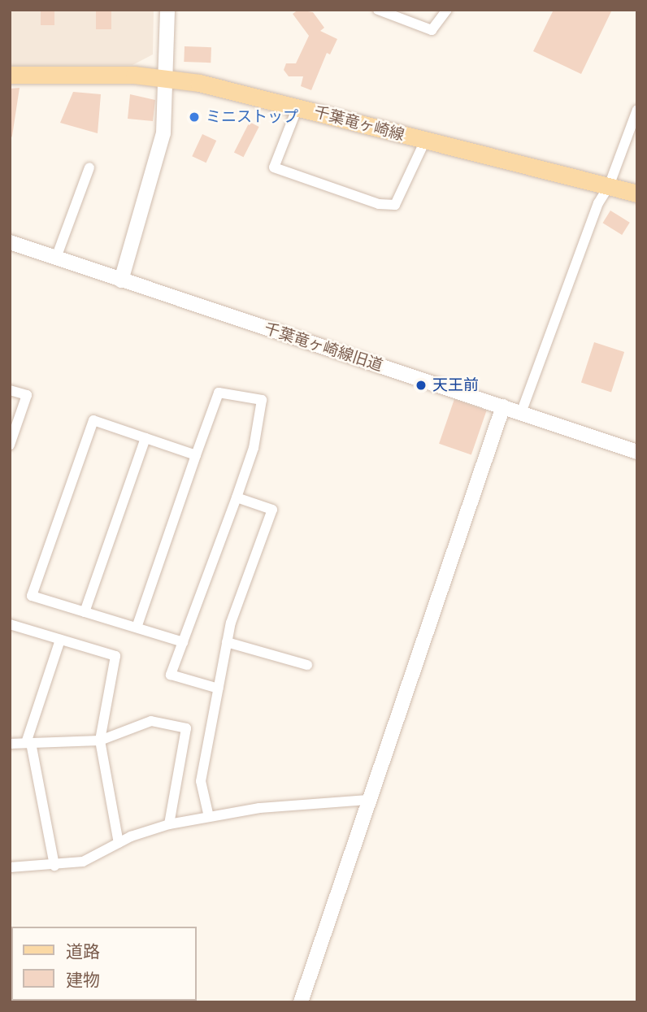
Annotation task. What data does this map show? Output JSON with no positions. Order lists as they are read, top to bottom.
{
  "streets": {
    "main road": ["千葉竜ヶ崎線"],
    "street": ["千葉竜ヶ崎線旧道"]
  },
  "places": ["ミニストップ", "天王前"],
  "legend": ["道路", "建物"]
}
